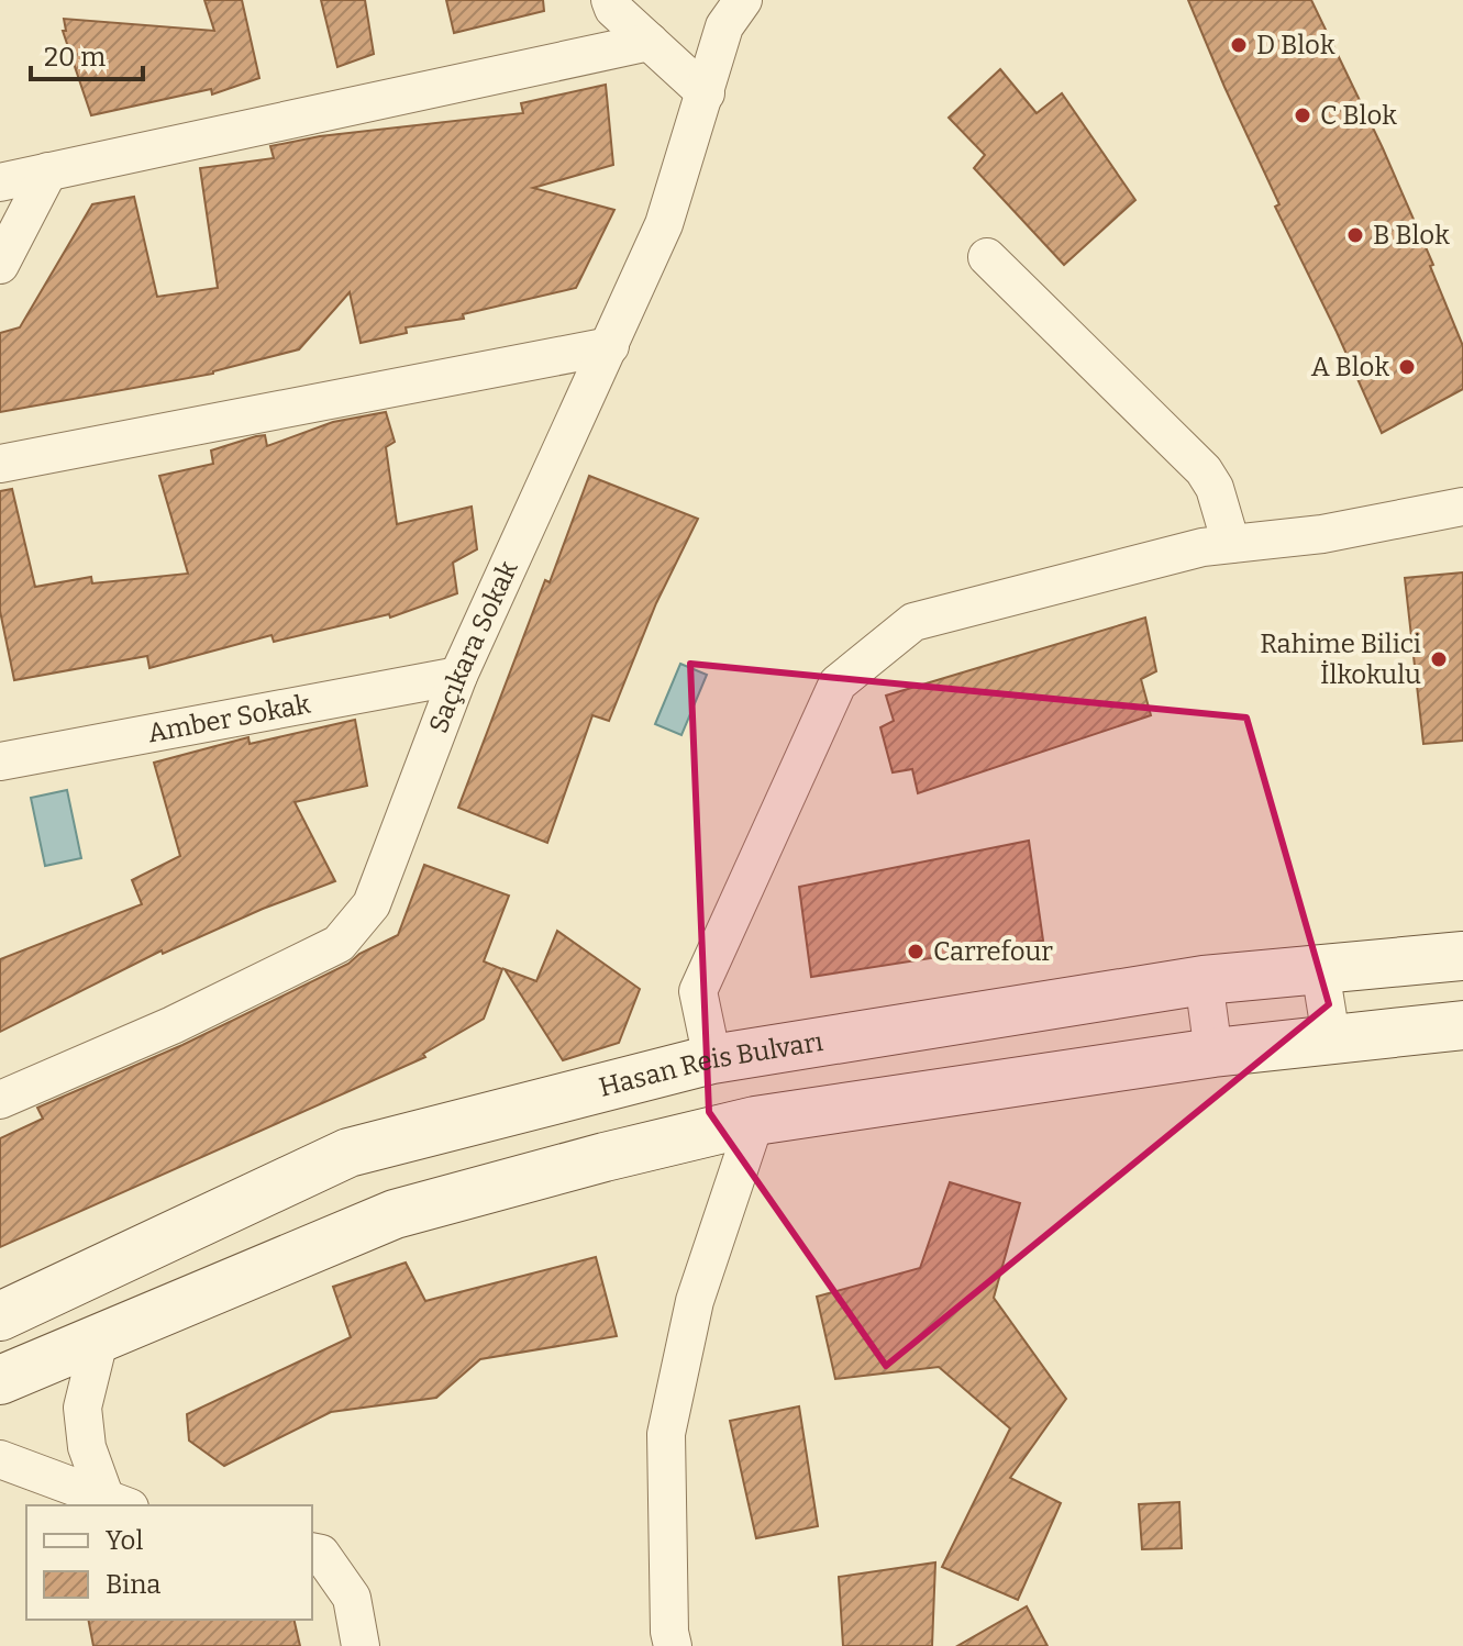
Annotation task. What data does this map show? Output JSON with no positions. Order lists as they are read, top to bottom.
{
  "streets": {
    "main road": ["Hasan Reis Bulvarı"],
    "street": ["Saçıkara Sokak", "Amber Sokak"]
  },
  "crossings": [
    ["Saçıkara Sokak", "Amber Sokak"]
  ],
  "places": [
    "D Blok",
    "C Blok",
    "B Blok",
    "A Blok",
    "Rahime Bilici İlkokulu",
    "Carrefour"
  ],
  "legend": ["Yol", "Bina"],
  "scale_bar": "20 m"
}
